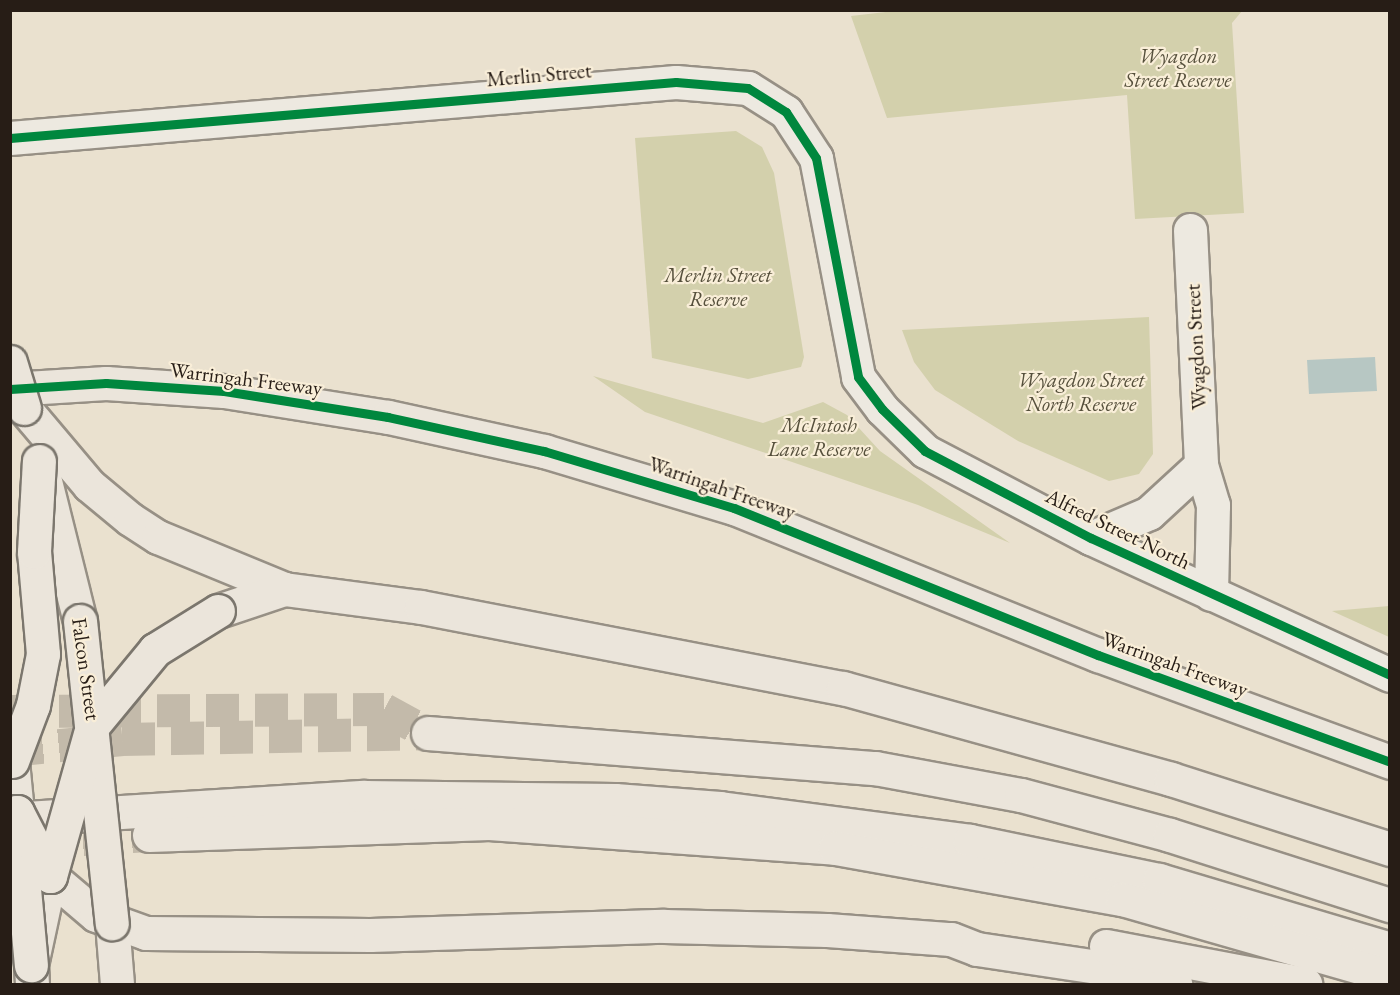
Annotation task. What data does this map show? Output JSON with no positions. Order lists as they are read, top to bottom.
{
  "streets": {
    "main road": ["Warringah Freeway", "Falcon Street"],
    "street": ["Merlin Street", "Wyagdon Street", "Alfred Street North"]
  },
  "crossings": [
    ["Merlin Street", "Alfred Street North"],
    ["Wyagdon Street", "Alfred Street North"],
    ["Warringah Freeway", "Falcon Street"]
  ],
  "parks": [
    "Wyagdon Street Reserve",
    "Merlin Street Reserve",
    "Wyagdon Street North Reserve",
    "McIntosh Lane Reserve"
  ]
}
